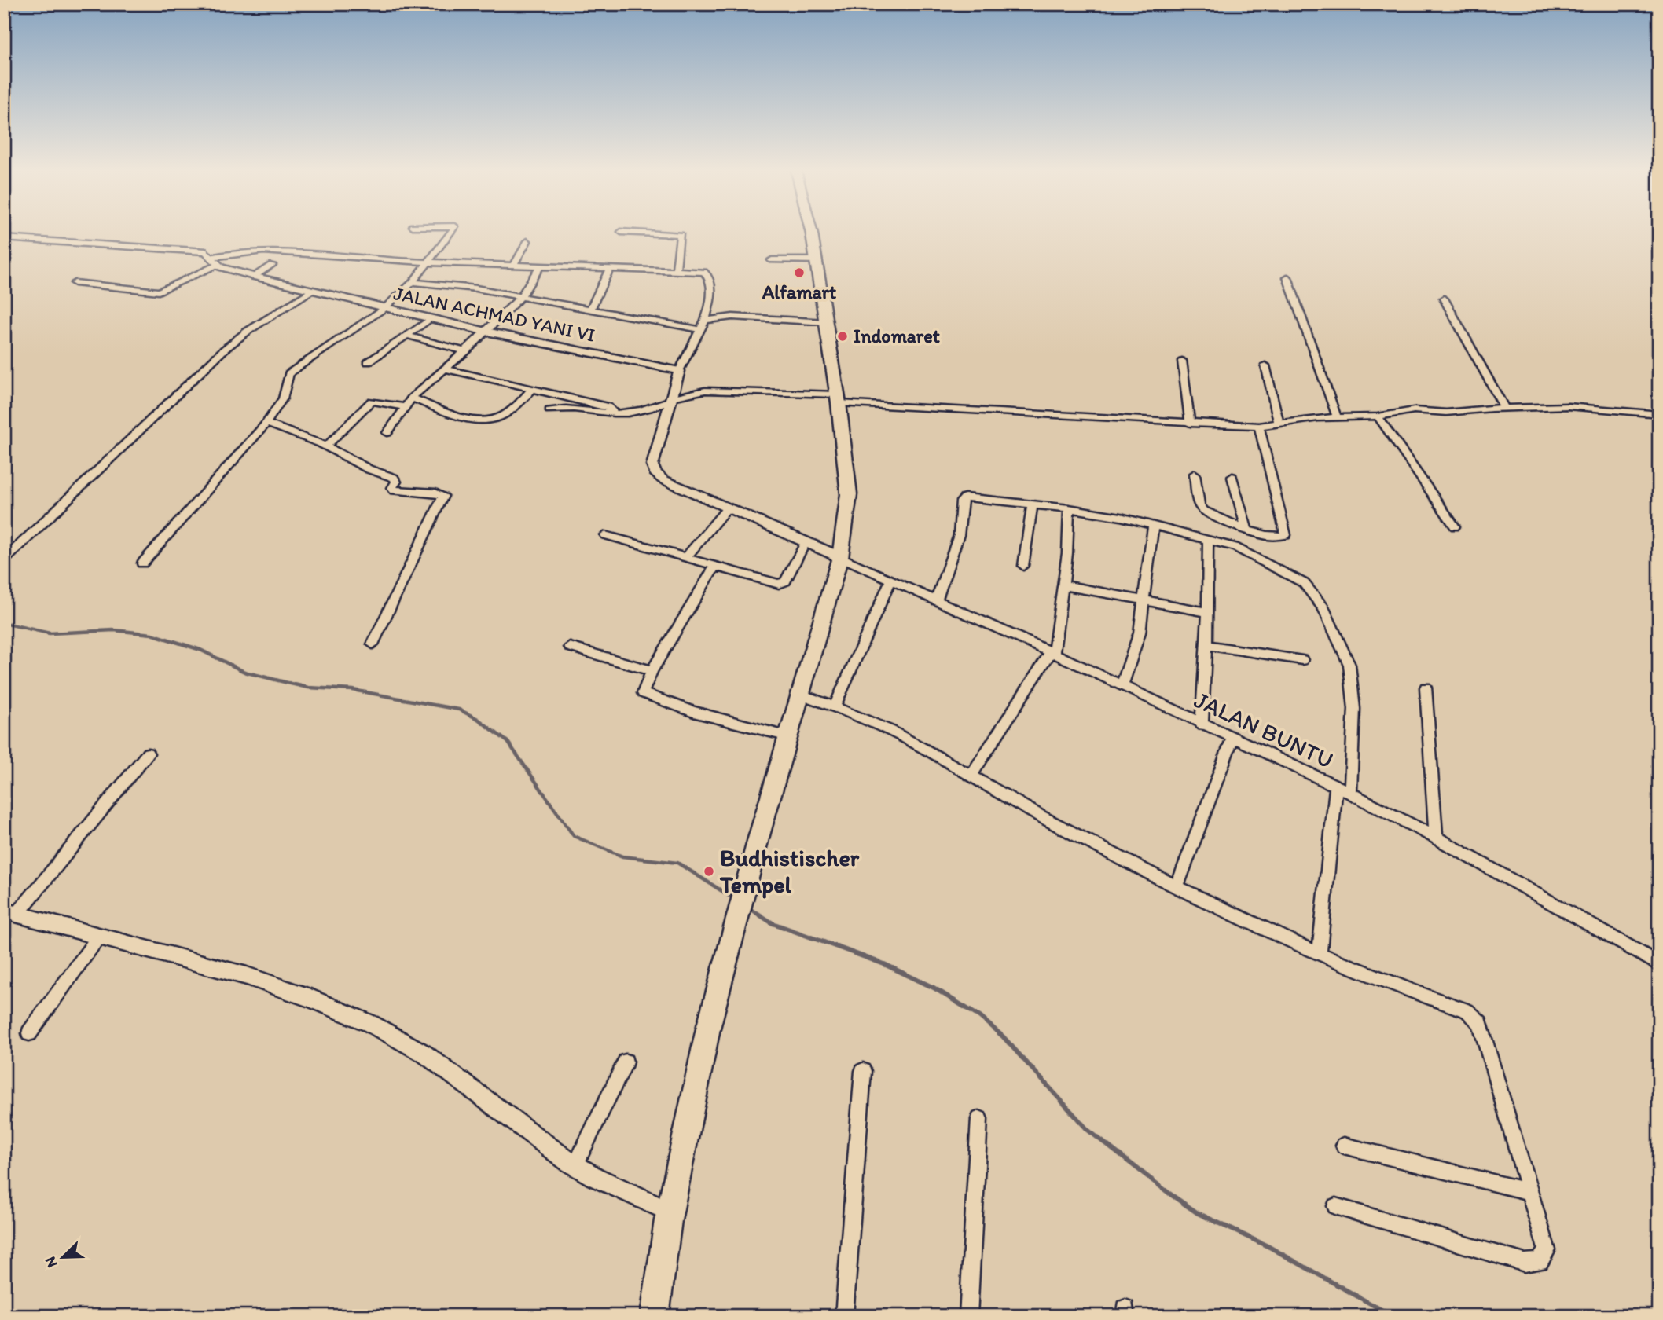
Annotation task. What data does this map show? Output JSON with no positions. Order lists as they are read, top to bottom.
{
  "streets": {
    "street": ["JALAN ACHMAD YANI VI", "JALAN BUNTU"]
  },
  "places": ["Alfamart", "Indomaret", "Budhistischer Tempel"],
  "north": "bottom left"
}
